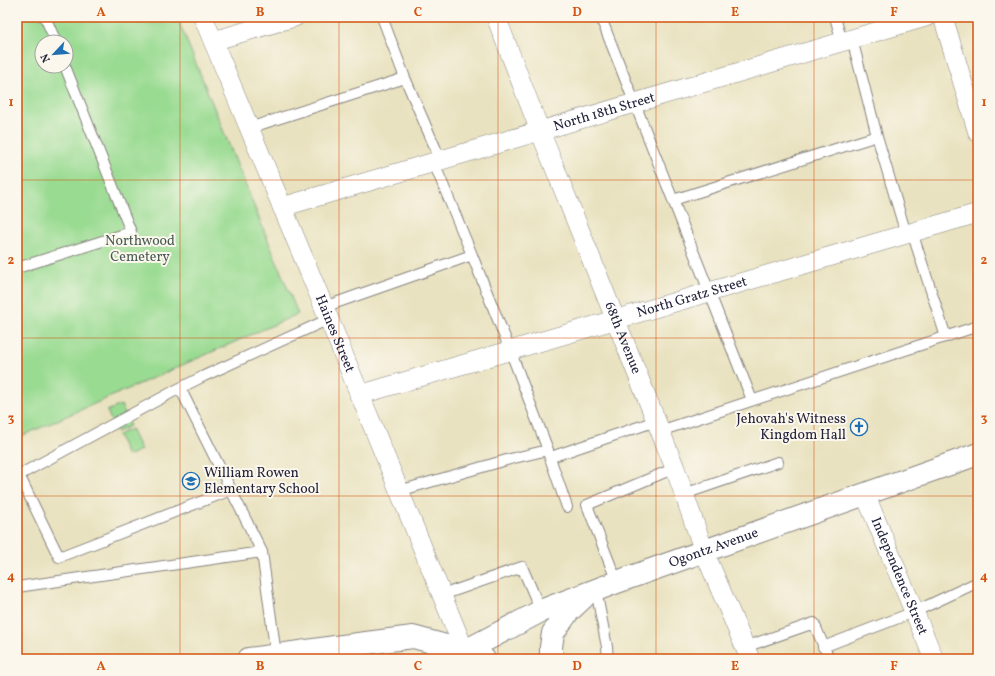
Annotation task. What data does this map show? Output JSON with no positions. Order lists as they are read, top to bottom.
{
  "streets": {
    "main road": ["Ogontz Avenue"],
    "street": [
      "North 18th Street",
      "North Gratz Street",
      "Haines Street",
      "68th Avenue",
      "Independence Street"
    ]
  },
  "crossings": [
    ["North 18th Street", "Haines Street"],
    ["North 18th Street", "68th Avenue"],
    ["North Gratz Street", "Haines Street"],
    ["North Gratz Street", "68th Avenue"],
    ["Haines Street", "Ogontz Avenue"],
    ["68th Avenue", "Ogontz Avenue"],
    ["Ogontz Avenue", "Independence Street"]
  ],
  "parks": ["Northwood Cemetery"],
  "places": {
    "church": ["Jehovah's Witness Kingdom Hall"],
    "school or university": ["William Rowen Elementary School"]
  },
  "north": "bottom left",
  "grid": {
    "columns": [
      "A",
      "B",
      "C",
      "D",
      "E",
      "F"
    ],
    "rows": [
      "1",
      "2",
      "3",
      "4"
    ]
  }
}
